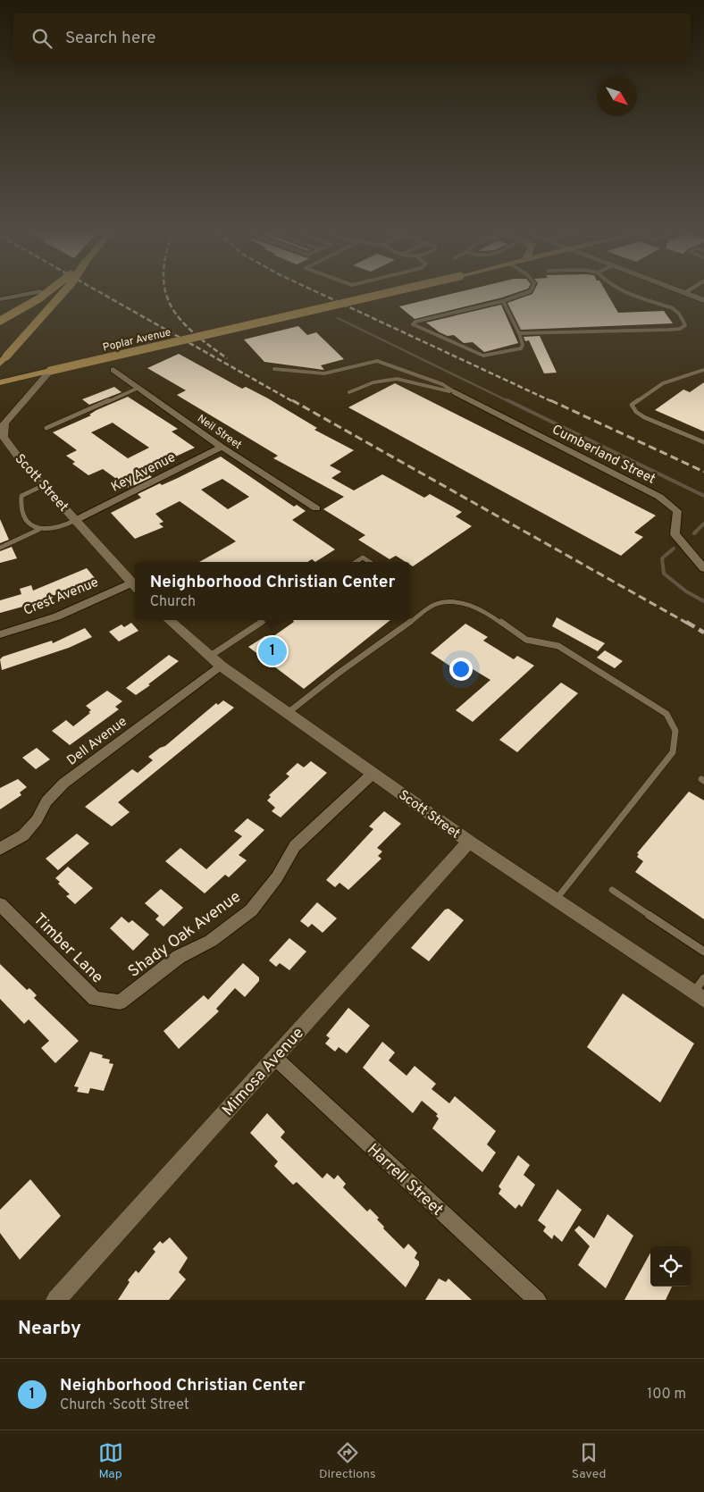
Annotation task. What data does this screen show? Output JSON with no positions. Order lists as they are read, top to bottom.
{
  "streets": {
    "main road": ["Poplar Avenue", "Scott Street", "Mimosa Avenue"],
    "street": [
      "Neil Street",
      "Cumberland Street",
      "Key Avenue",
      "Crest Avenue",
      "Dell Avenue",
      "Shady Oak Avenue",
      "Timber Lane",
      "Harrell Street"
    ]
  },
  "crossings": [
    ["Poplar Avenue", "Scott Street"],
    ["Neil Street", "Key Avenue"],
    ["Key Avenue", "Scott Street"],
    ["Scott Street", "Crest Avenue"],
    ["Scott Street", "Dell Avenue"],
    ["Scott Street", "Shady Oak Avenue"],
    ["Scott Street", "Mimosa Avenue"],
    ["Shady Oak Avenue", "Timber Lane"],
    ["Mimosa Avenue", "Harrell Street"]
  ],
  "north": "bottom right",
  "page": {
    "search": "Search here",
    "popup": ["Neighborhood Christian Center", "Church"],
    "pins": "1",
    "heading": "Nearby",
    "list": [
      {
        "mark": "1",
        "name": "Neighborhood Christian Center",
        "note": "Church · Scott Street",
        "value": "100 m"
      }
    ],
    "nav": ["Map", "Directions", "Saved"]
  }
}
